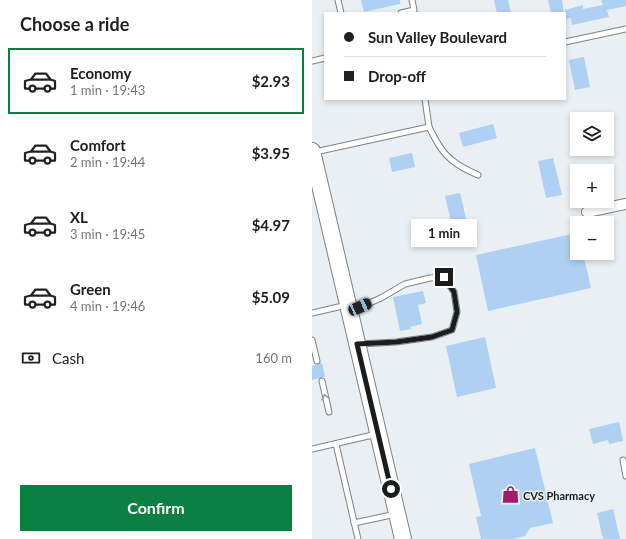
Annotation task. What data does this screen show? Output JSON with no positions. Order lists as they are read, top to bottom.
{
  "places": {
    "shop": ["CVS Pharmacy"]
  },
  "page": {
    "heading": "Choose a ride",
    "banner": ["Sun Valley Boulevard", "Drop-off"],
    "list": [
      {
        "name": "Economy",
        "note": "1 min · 19:43",
        "value": "$2.93"
      },
      {
        "name": "Comfort",
        "note": "2 min · 19:44",
        "value": "$3.95"
      },
      {
        "name": "XL",
        "note": "3 min · 19:45",
        "value": "$4.97"
      },
      {
        "name": "Green",
        "note": "4 min · 19:46",
        "value": "$5.09"
      }
    ],
    "map_buttons": ["+", "−"],
    "bubble": "1 min",
    "pay": ["Cash", "160 m"],
    "buttons": "Confirm"
  }
}
